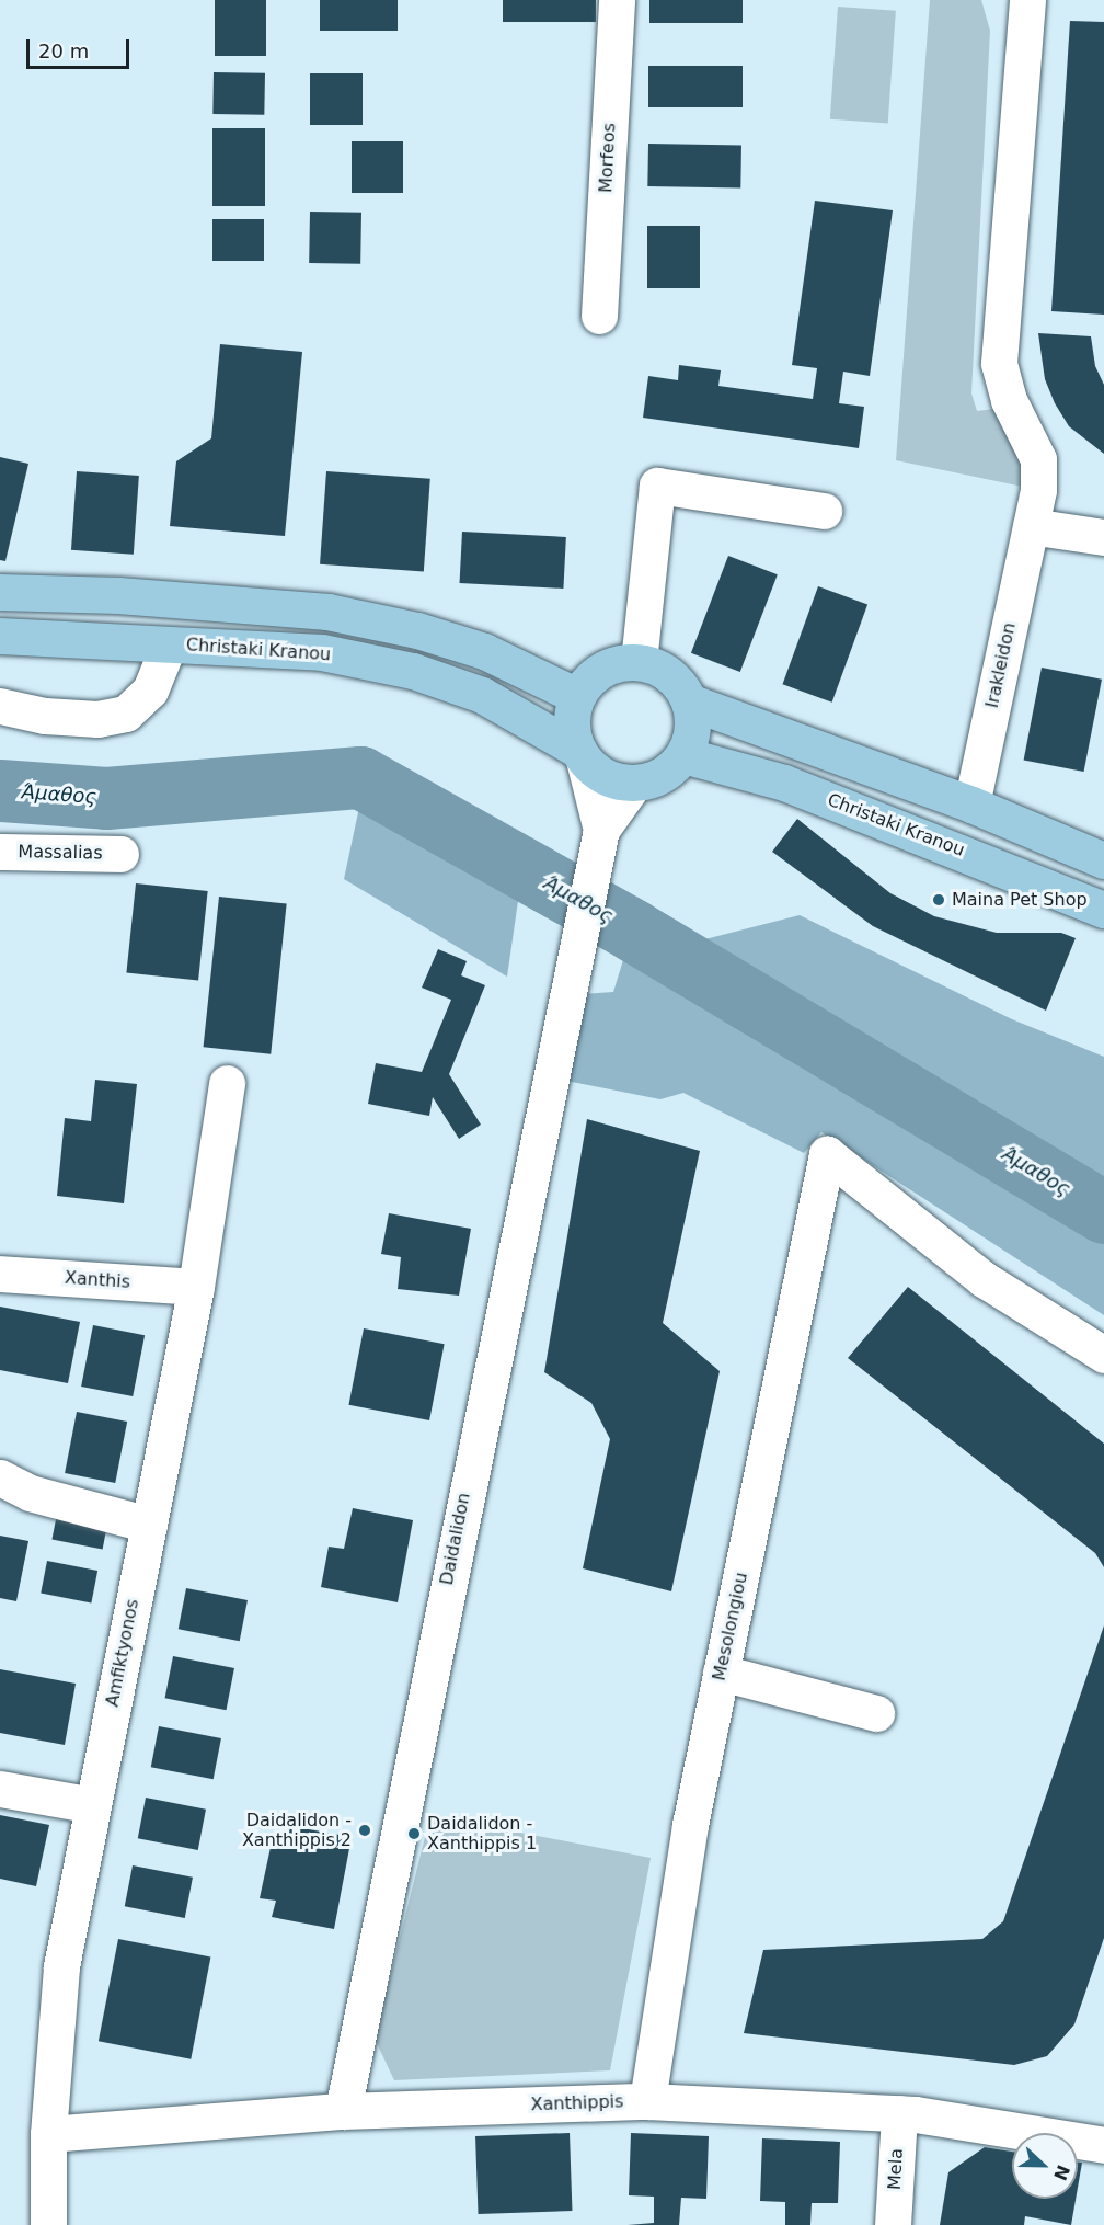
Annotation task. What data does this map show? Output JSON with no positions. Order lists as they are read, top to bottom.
{
  "streets": {
    "main road": ["Christaki Kranou"],
    "street": [
      "Morfeos",
      "Irakleidon",
      "Massalias",
      "Xanthis",
      "Daidalidon",
      "Mesolongiou",
      "Amfiktyonos",
      "Xanthippis",
      "Mela"
    ]
  },
  "crossings": [
    ["Xanthis", "Amfiktyonos"],
    ["Daidalidon", "Xanthippis"],
    ["Mesolongiou", "Xanthippis"],
    ["Amfiktyonos", "Xanthippis"],
    ["Xanthippis", "Mela"]
  ],
  "water": ["Άμαθος"],
  "places": ["Maina Pet Shop", "Daidalidon - Xanthippis 2", "Daidalidon - Xanthippis 1"],
  "scale_bar": "20 m",
  "north": "right"
}
